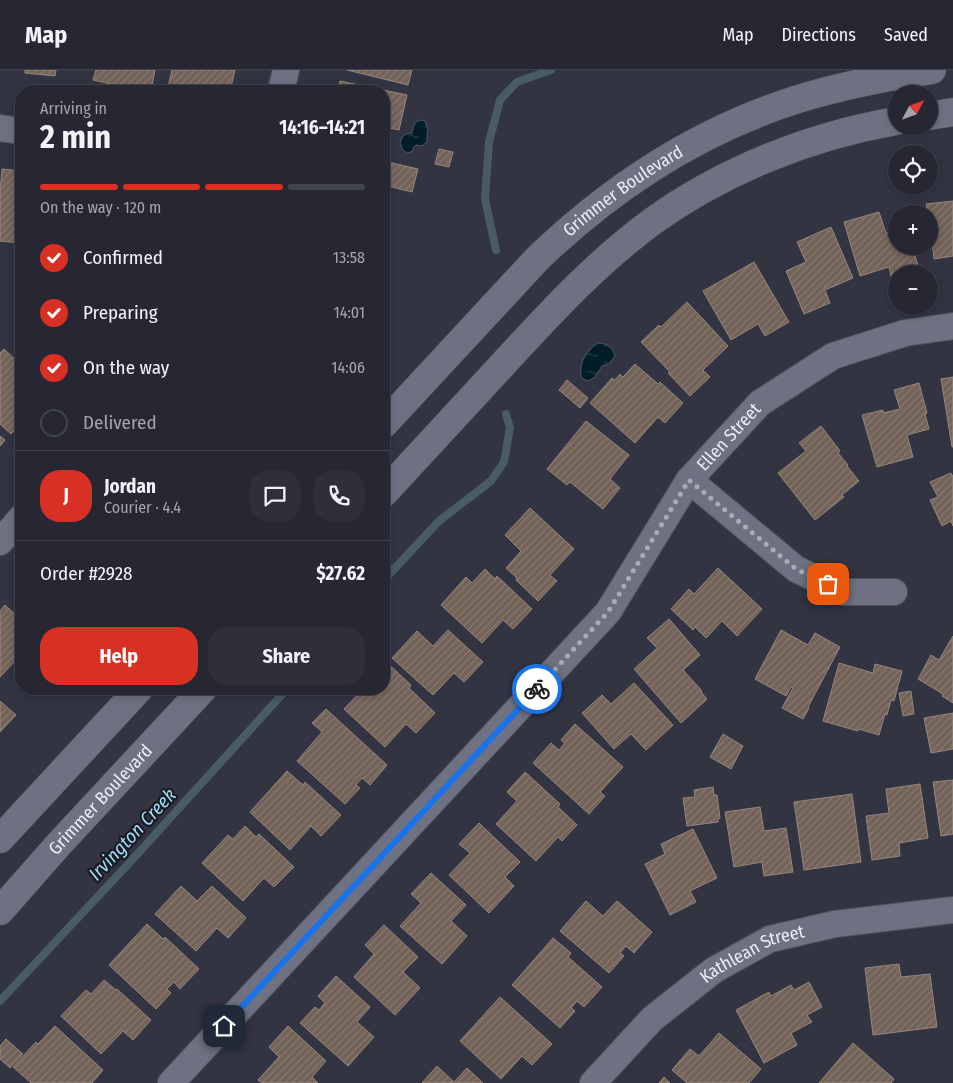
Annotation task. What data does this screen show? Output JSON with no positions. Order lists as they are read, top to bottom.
{
  "streets": {
    "main road": ["Grimmer Boulevard"],
    "street": ["Ellen Street", "Kathlean Street"]
  },
  "water": ["Irvington Creek"],
  "north": "top right",
  "page": {
    "header": "Map",
    "nav": ["Map", "Directions", "Saved"],
    "map_buttons": ["+", "−"],
    "heading": ["2 min", "Arriving in", "14:16–14:21"],
    "panel": [
      "Jordan",
      "Courier · 4.4",
      "Order #2928",
      "$27.62"
    ],
    "bar": "On the way · 120 m",
    "list": [
      ["Confirmed", "13:58"],
      ["Preparing", "14:01"],
      ["On the way", "14:06"],
      "Delivered"
    ],
    "round": "J",
    "buttons": ["Help", "Share"]
  }
}
